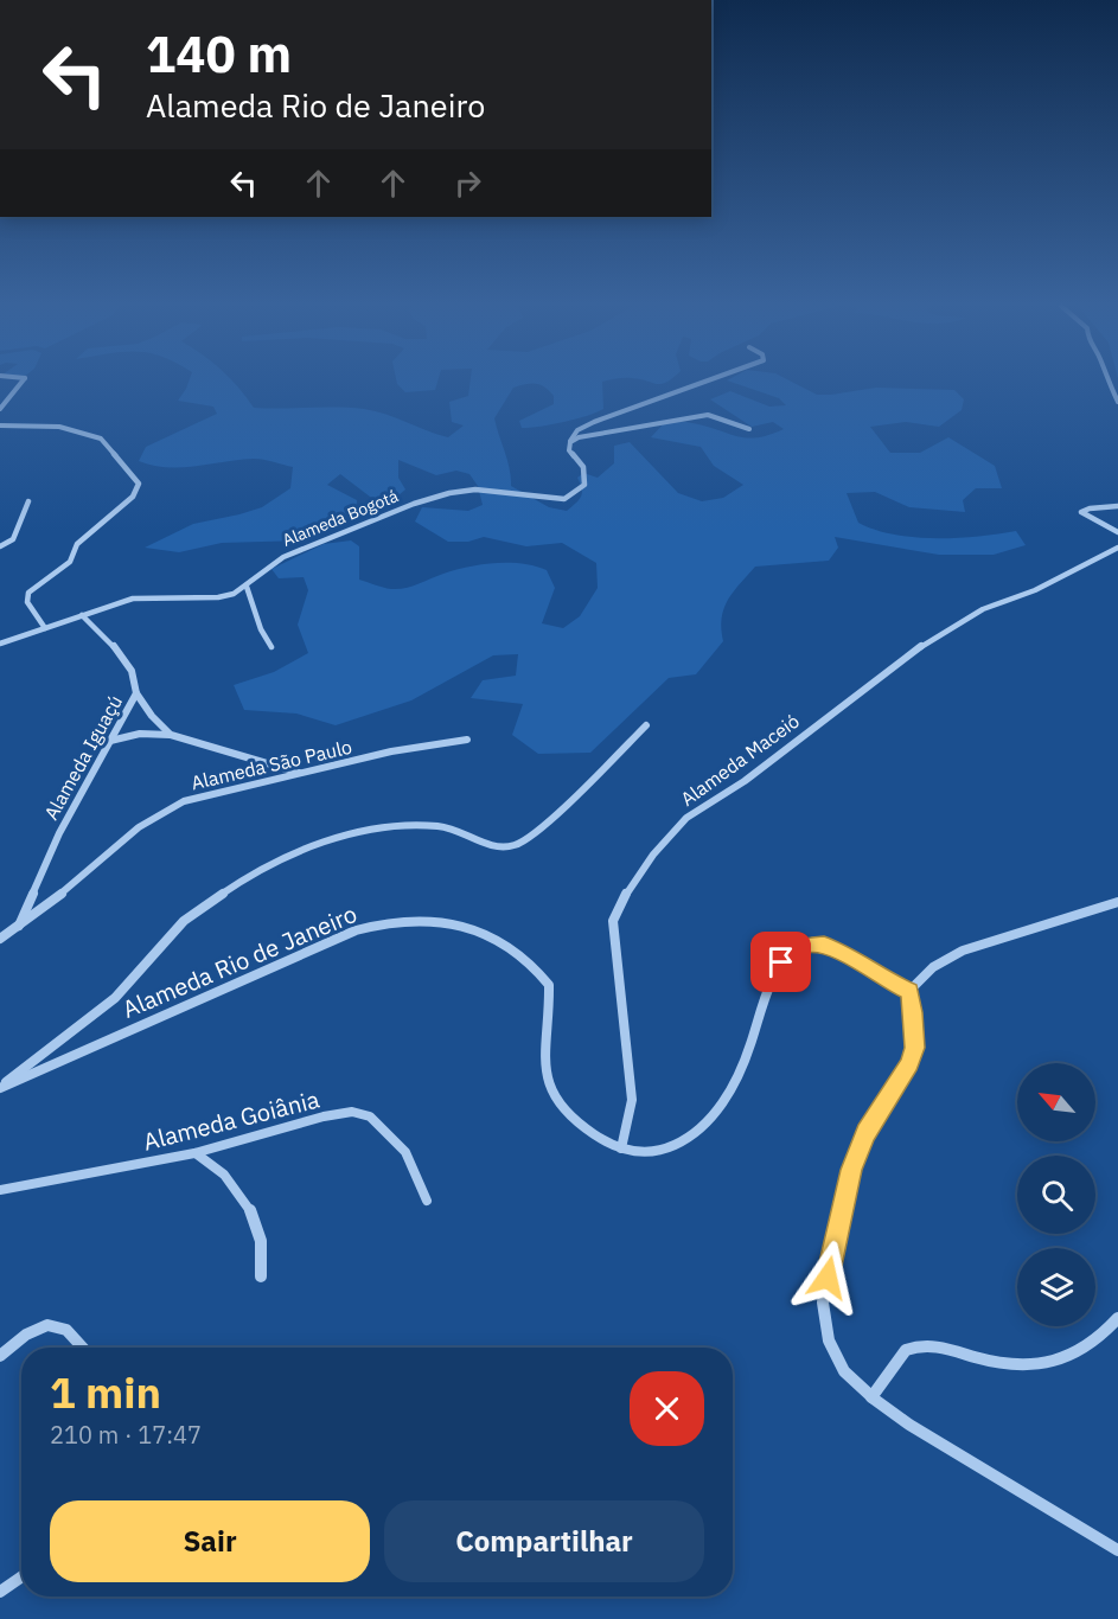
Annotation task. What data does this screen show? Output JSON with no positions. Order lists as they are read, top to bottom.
{
  "streets": {
    "street": [
      "Alameda Bogotá",
      "Alameda Iguaçú",
      "Alameda Maceió",
      "Alameda São Paulo",
      "Alameda Rio de Janeiro",
      "Alameda Goiânia"
    ]
  },
  "crossings": [
    ["Alameda Bogotá", "Alameda Iguaçú"],
    ["Alameda Iguaçú", "Alameda São Paulo"],
    ["Alameda Maceió", "Alameda Rio de Janeiro"]
  ],
  "north": "top left",
  "page": {
    "turn": ["140 m", "Alameda Rio de Janeiro"],
    "heading": ["1 min", "210 m · 17:47"],
    "buttons": ["Sair", "Compartilhar"]
  }
}
